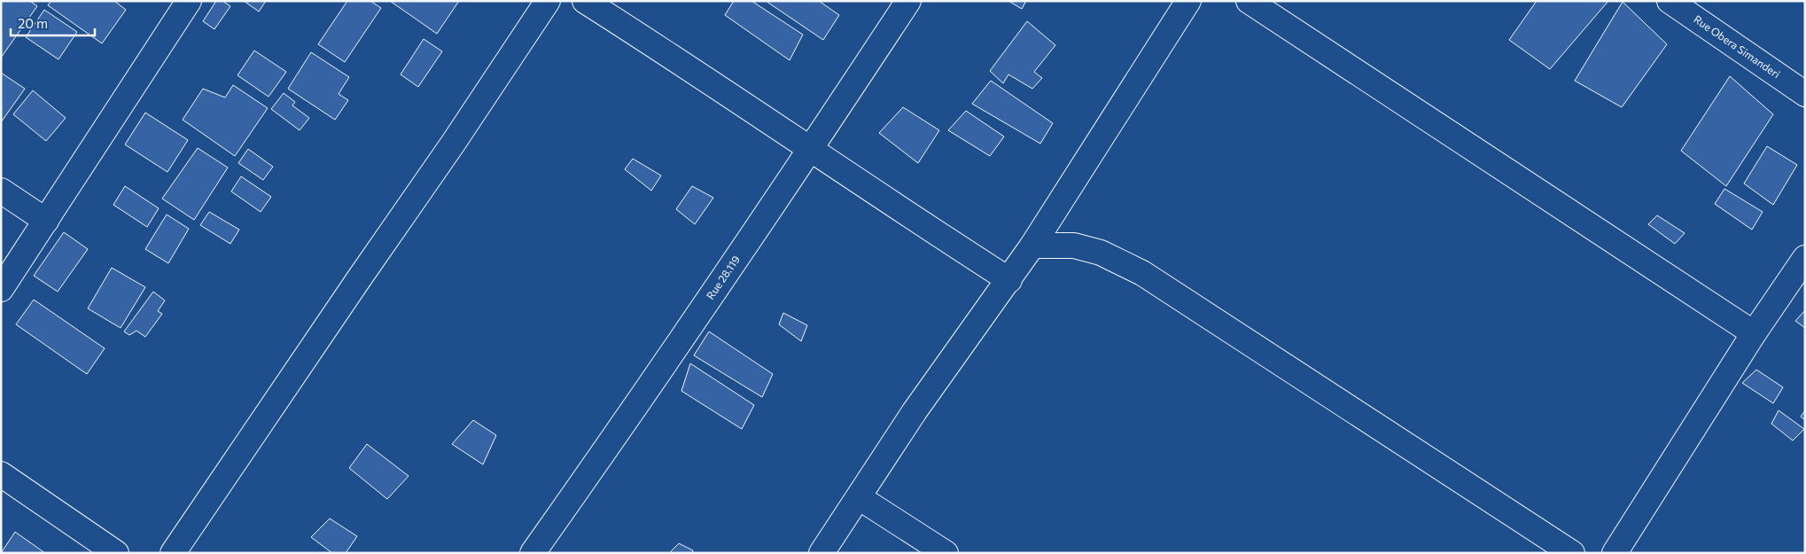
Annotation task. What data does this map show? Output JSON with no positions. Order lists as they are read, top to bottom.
{
  "streets": {
    "street": ["Rue Obera Simanderi", "Rue 28.119"]
  },
  "scale_bar": "20 m"
}
